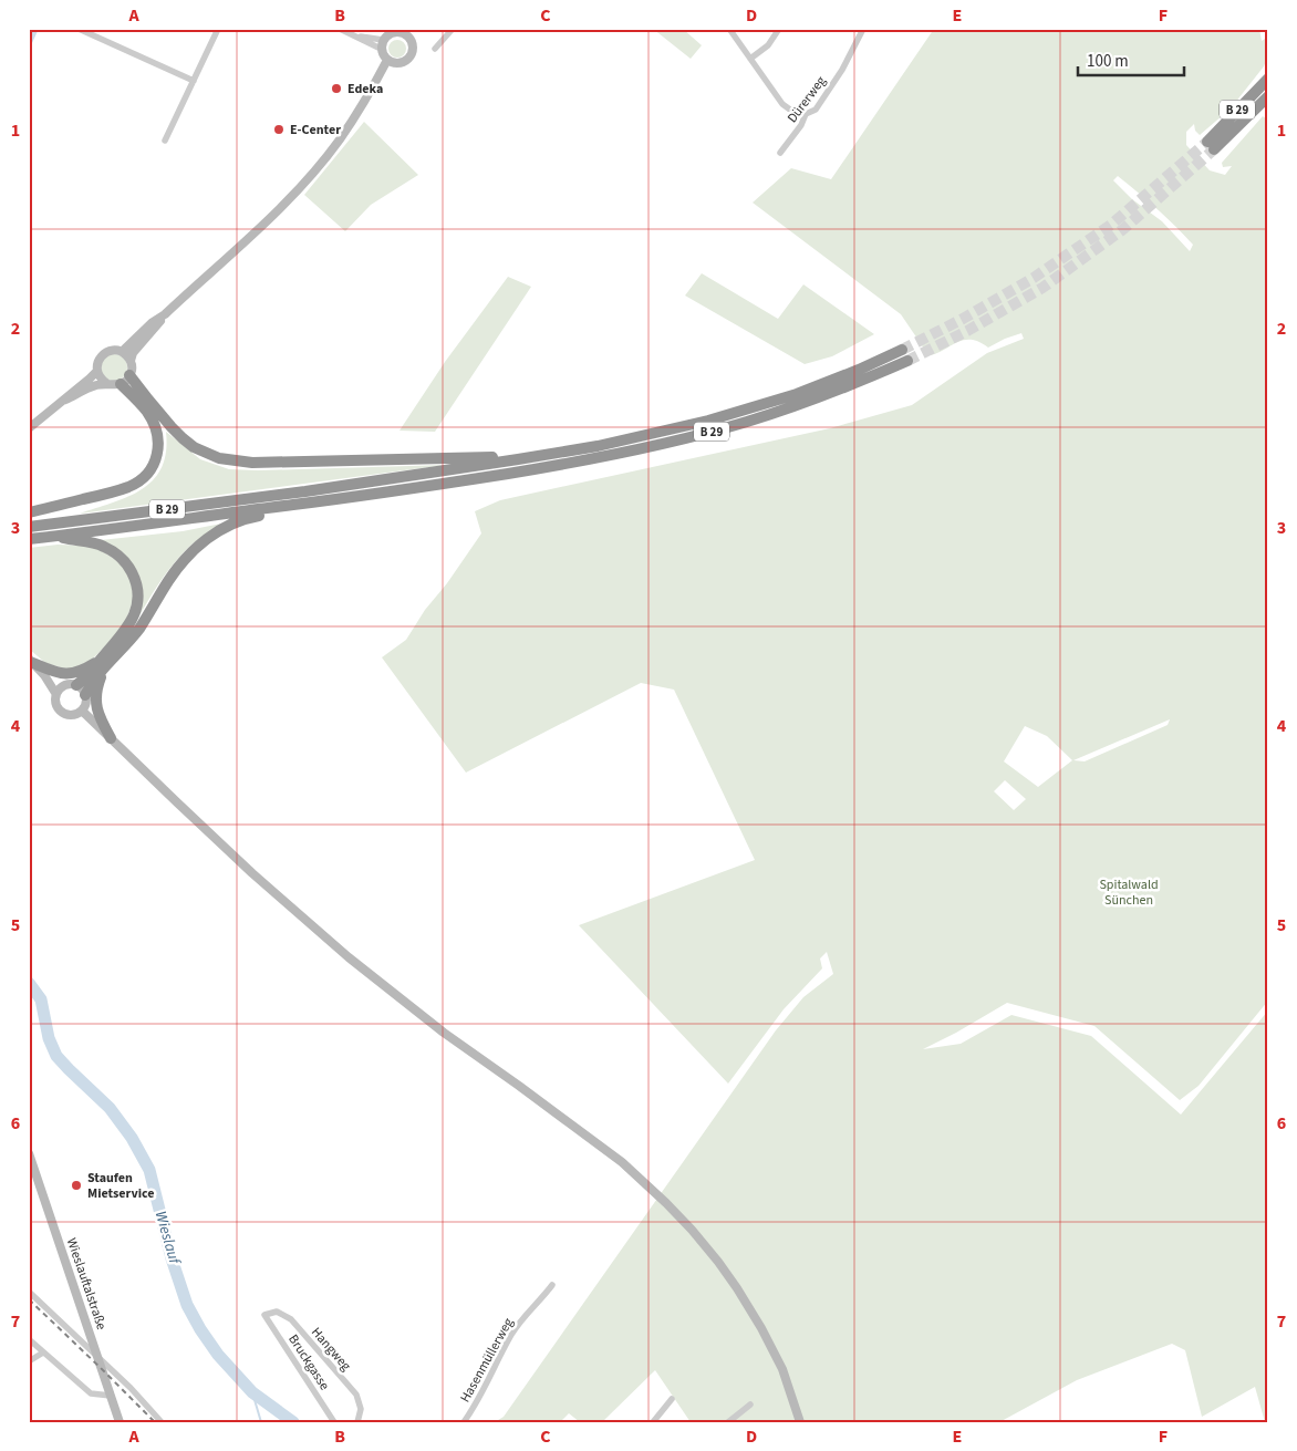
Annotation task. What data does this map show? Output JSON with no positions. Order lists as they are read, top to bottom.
{
  "streets": {
    "highway": ["B 29"],
    "main road": ["Wieslauftalstraße"],
    "street": [
      "Dürerweg",
      "Hangweg",
      "Hasenmüllerweg",
      "Bruckgasse"
    ]
  },
  "crossings": [
    ["Hangweg", "Bruckgasse"]
  ],
  "water": ["Wieslauf"],
  "parks": ["Spitalwald Sünchen"],
  "places": ["Edeka", "E-Center", "Staufen Mietservice"],
  "scale_bar": "100 m",
  "grid": {
    "columns": [
      "A",
      "B",
      "C",
      "D",
      "E",
      "F"
    ],
    "rows": [
      "1",
      "2",
      "3",
      "4",
      "5",
      "6",
      "7"
    ]
  }
}
